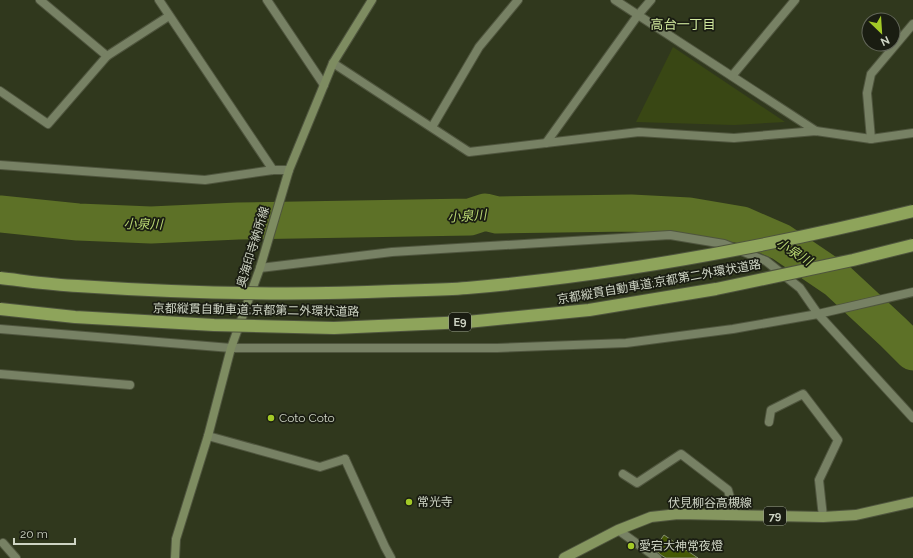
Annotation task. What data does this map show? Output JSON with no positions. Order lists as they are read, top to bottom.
{
  "streets": {
    "highway": ["京都縦貫自動車道;京都第二外環状道路", "E9"],
    "main road": ["奥海印寺納所線", "伏見柳谷高槻線", "79"]
  },
  "districts": ["高台一丁目"],
  "water": ["小泉川"],
  "places": ["Coto Coto", "常光寺", "愛宕大神常夜燈"],
  "scale_bar": "20 m",
  "north": "bottom right"
}
